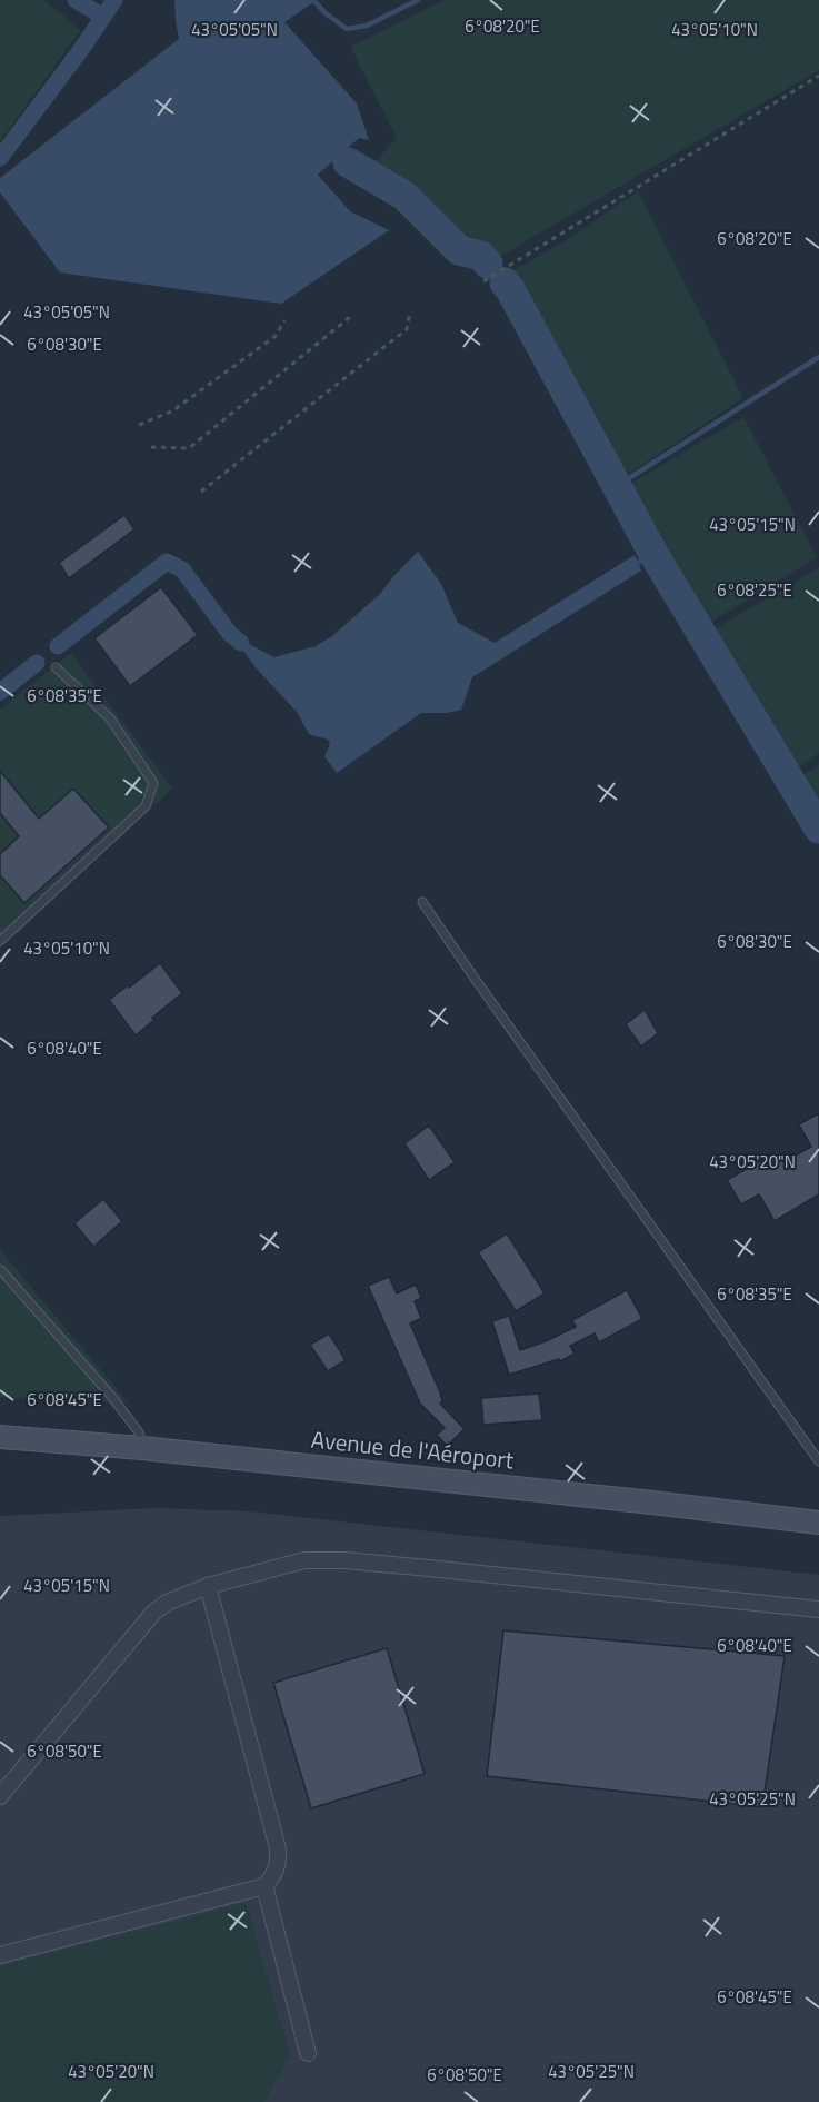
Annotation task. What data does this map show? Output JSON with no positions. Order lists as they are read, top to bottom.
{
  "streets": {
    "main road": ["Avenue de l'Aéroport"]
  },
  "coordinates": [
    "6°08'20\"E",
    "43°05'05\"N",
    "43°05'10\"N",
    "6°08'30\"E",
    "43°05'15\"N",
    "6°08'25\"E",
    "6°08'35\"E",
    "6°08'40\"E",
    "43°05'20\"N",
    "6°08'45\"E",
    "6°08'50\"E",
    "43°05'25\"N"
  ]
}
